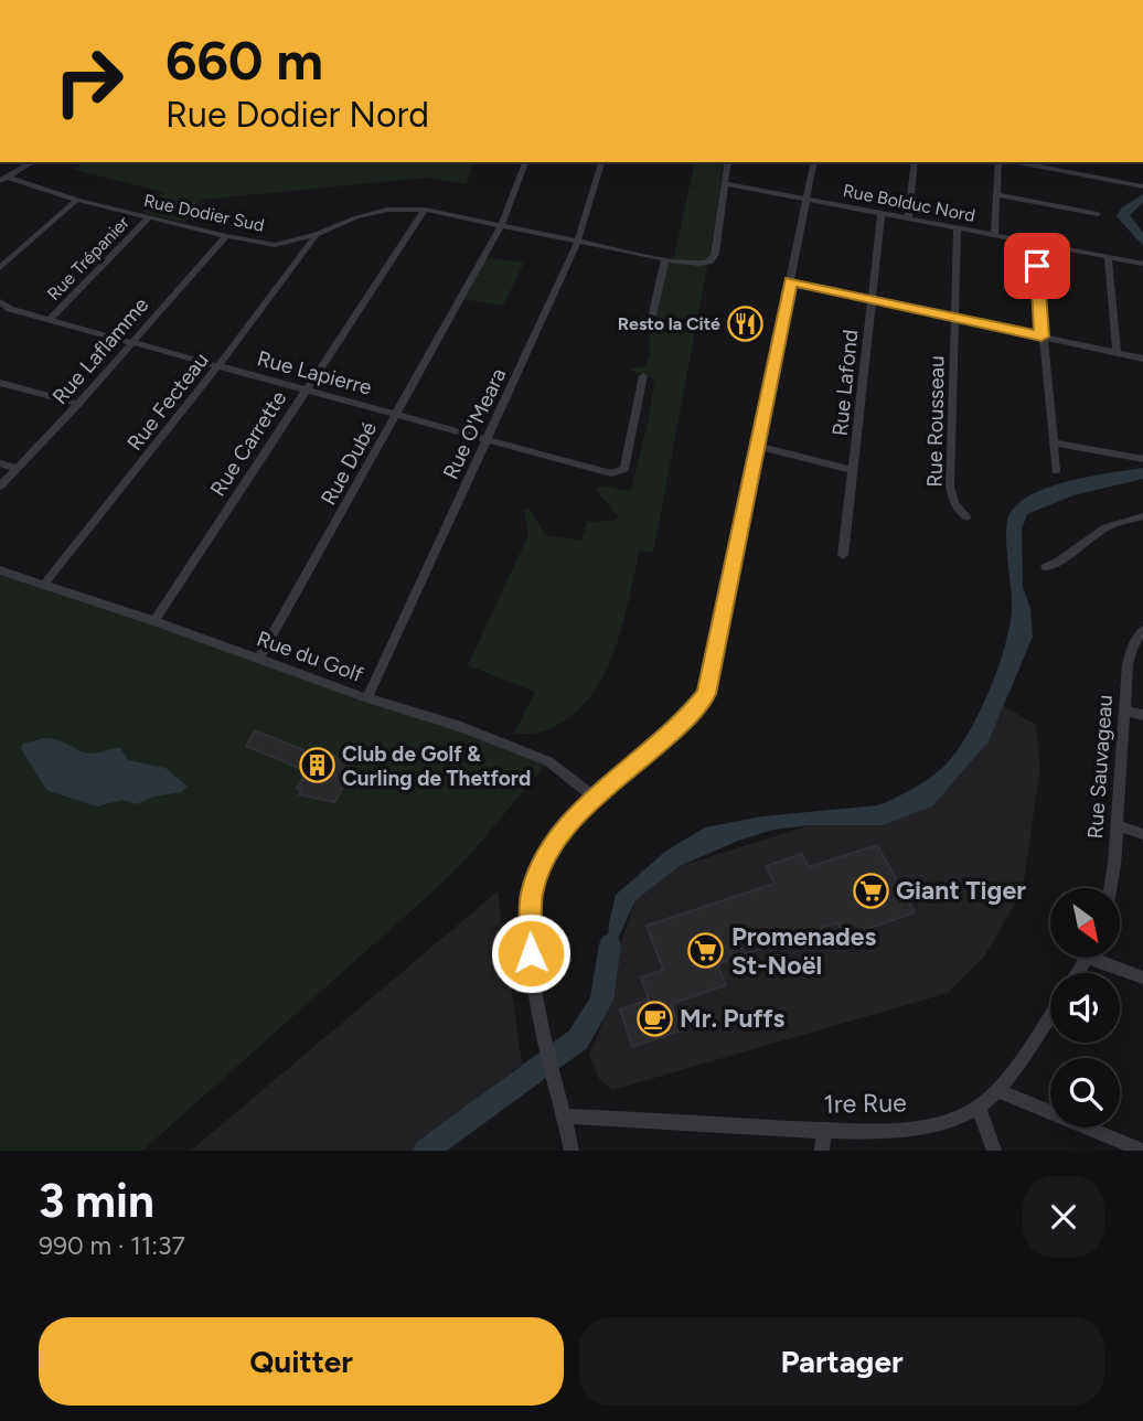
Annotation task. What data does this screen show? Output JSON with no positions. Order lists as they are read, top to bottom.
{
  "streets": {
    "street": [
      "Rue Bolduc Nord",
      "Rue Dodier Sud",
      "Rue Trépanier",
      "Rue Laflamme",
      "Rue Lapierre",
      "Rue Lafond",
      "Rue Fecteau",
      "Rue Rousseau",
      "Rue O'Meara",
      "Rue Carrette",
      "Rue Dubé",
      "Rue du Golf",
      "Rue Sauvageau",
      "1re Rue"
    ]
  },
  "crossings": [
    ["Rue Bolduc Nord", "Rue Dodier Sud"],
    ["Rue Bolduc Nord", "Rue Lafond"],
    ["Rue Bolduc Nord", "Rue Rousseau"],
    ["Rue Dodier Sud", "Rue Trépanier"],
    ["Rue Dodier Sud", "Rue Laflamme"],
    ["Rue Dodier Sud", "Rue Fecteau"],
    ["Rue Dodier Sud", "Rue O'Meara"],
    ["Rue Dodier Sud", "Rue Carrette"],
    ["Rue Dodier Sud", "Rue Dubé"],
    ["Rue Trépanier", "Rue Lapierre"],
    ["Rue Laflamme", "Rue Lapierre"],
    ["Rue Lapierre", "Rue Fecteau"],
    ["Rue Lapierre", "Rue O'Meara"],
    ["Rue Lapierre", "Rue Carrette"],
    ["Rue Lapierre", "Rue Dubé"],
    ["Rue Fecteau", "Rue du Golf"],
    ["Rue O'Meara", "Rue du Golf"],
    ["Rue Carrette", "Rue du Golf"],
    ["Rue Dubé", "Rue du Golf"]
  ],
  "places": {
    "restaurant": ["Resto la Cité"],
    "building": ["Club de Golf & Curling de Thetford"],
    "supermarket": ["Giant Tiger", "Promenades St-Noël"],
    "cafe": ["Mr. Puffs"]
  },
  "north": "bottom right",
  "page": {
    "turn": ["660 m", "Rue Dodier Nord"],
    "heading": ["3 min", "990 m · 11:37"],
    "buttons": ["Quitter", "Partager"]
  }
}
